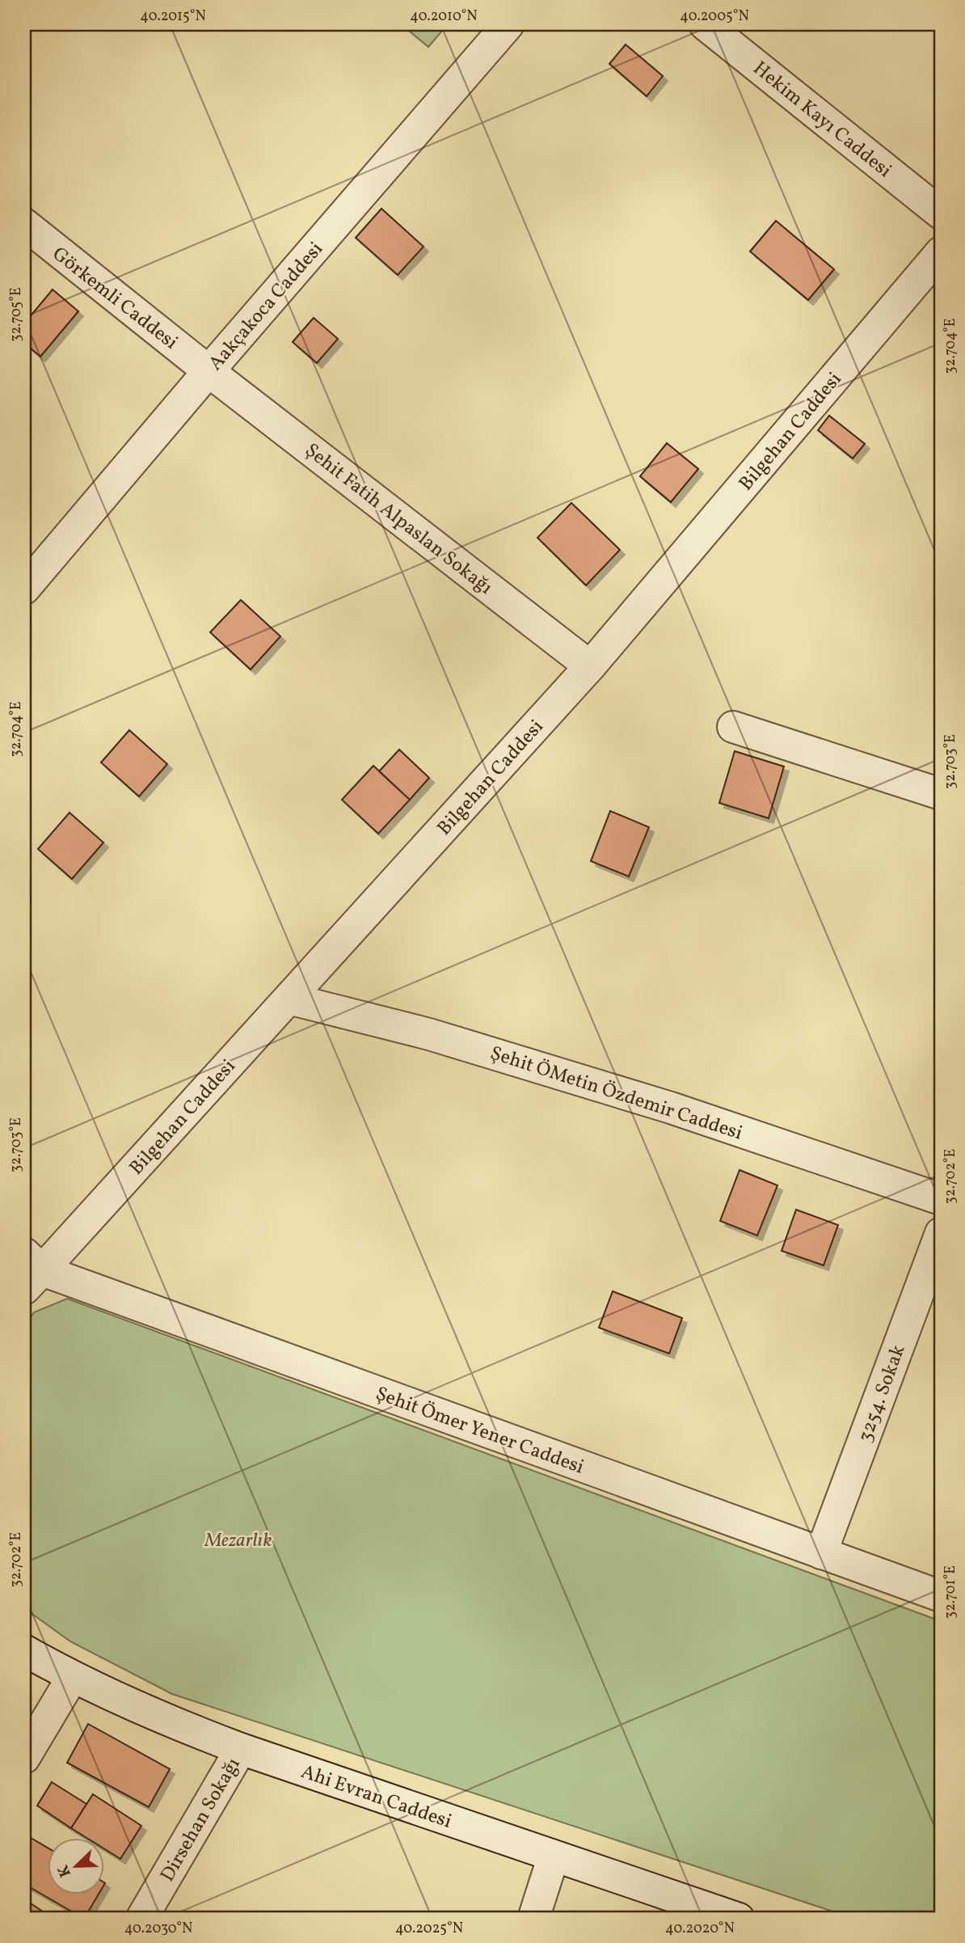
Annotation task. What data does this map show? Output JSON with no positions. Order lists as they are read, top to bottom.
{
  "streets": {
    "street": [
      "Hekim Kayı Caddesi",
      "Görkemli Caddesi",
      "Aakçakoca Caddesi",
      "Bilgehan Caddesi",
      "Şehit Fatih Alpaslan Sokağı",
      "Şehit ÖMetin Özdemir Caddesi",
      "3254. Sokak",
      "Şehit Ömer Yener Caddesi",
      "Ahi Evran Caddesi",
      "Dirsehan Sokağı"
    ]
  },
  "crossings": [
    ["Görkemli Caddesi", "Aakçakoca Caddesi"],
    ["Görkemli Caddesi", "Şehit Fatih Alpaslan Sokağı"],
    ["Aakçakoca Caddesi", "Şehit Fatih Alpaslan Sokağı"],
    ["Bilgehan Caddesi", "Şehit Fatih Alpaslan Sokağı"],
    ["Bilgehan Caddesi", "Şehit ÖMetin Özdemir Caddesi"],
    ["Bilgehan Caddesi", "Şehit Ömer Yener Caddesi"],
    ["3254. Sokak", "Şehit Ömer Yener Caddesi"],
    ["Ahi Evran Caddesi", "Dirsehan Sokağı"]
  ],
  "parks": ["Mezarlık"],
  "north": "bottom left",
  "coordinates": [
    "40.2015°N",
    "40.2010°N",
    "40.2005°N",
    "32.705°E",
    "32.704°E",
    "32.703°E",
    "32.702°E",
    "32.701°E",
    "40.2030°N",
    "40.2025°N",
    "40.2020°N"
  ]
}
